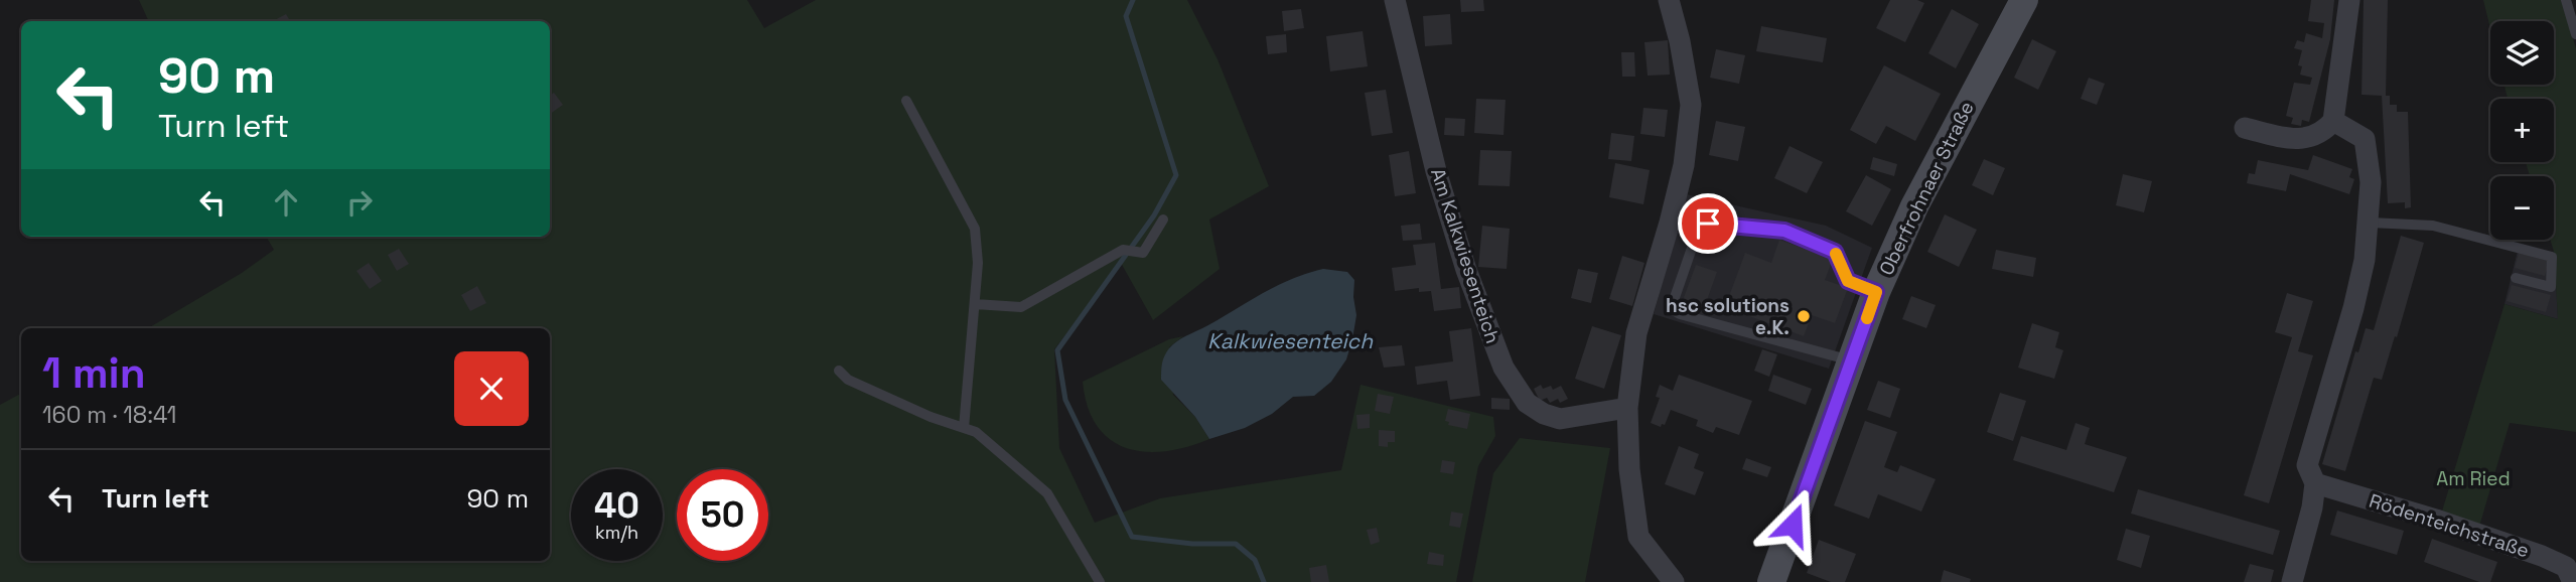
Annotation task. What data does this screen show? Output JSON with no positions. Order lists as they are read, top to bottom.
{
  "streets": {
    "main road": ["Oberfrohnaer Straße"],
    "street": ["Am Kalkwiesenteich", "Rödenteichstraße"]
  },
  "water": ["Kalkwiesenteich"],
  "parks": ["Am Ried"],
  "places": ["hsc solutions e.K."],
  "page": {
    "map_buttons": ["+", "−"],
    "turn": ["90 m", "Turn left"],
    "heading": ["1 min", "160 m · 18:41"],
    "list": [
      {
        "name": "Turn left",
        "value": "90 m"
      }
    ],
    "speed": "40 km/h",
    "limit": "50"
  }
}
